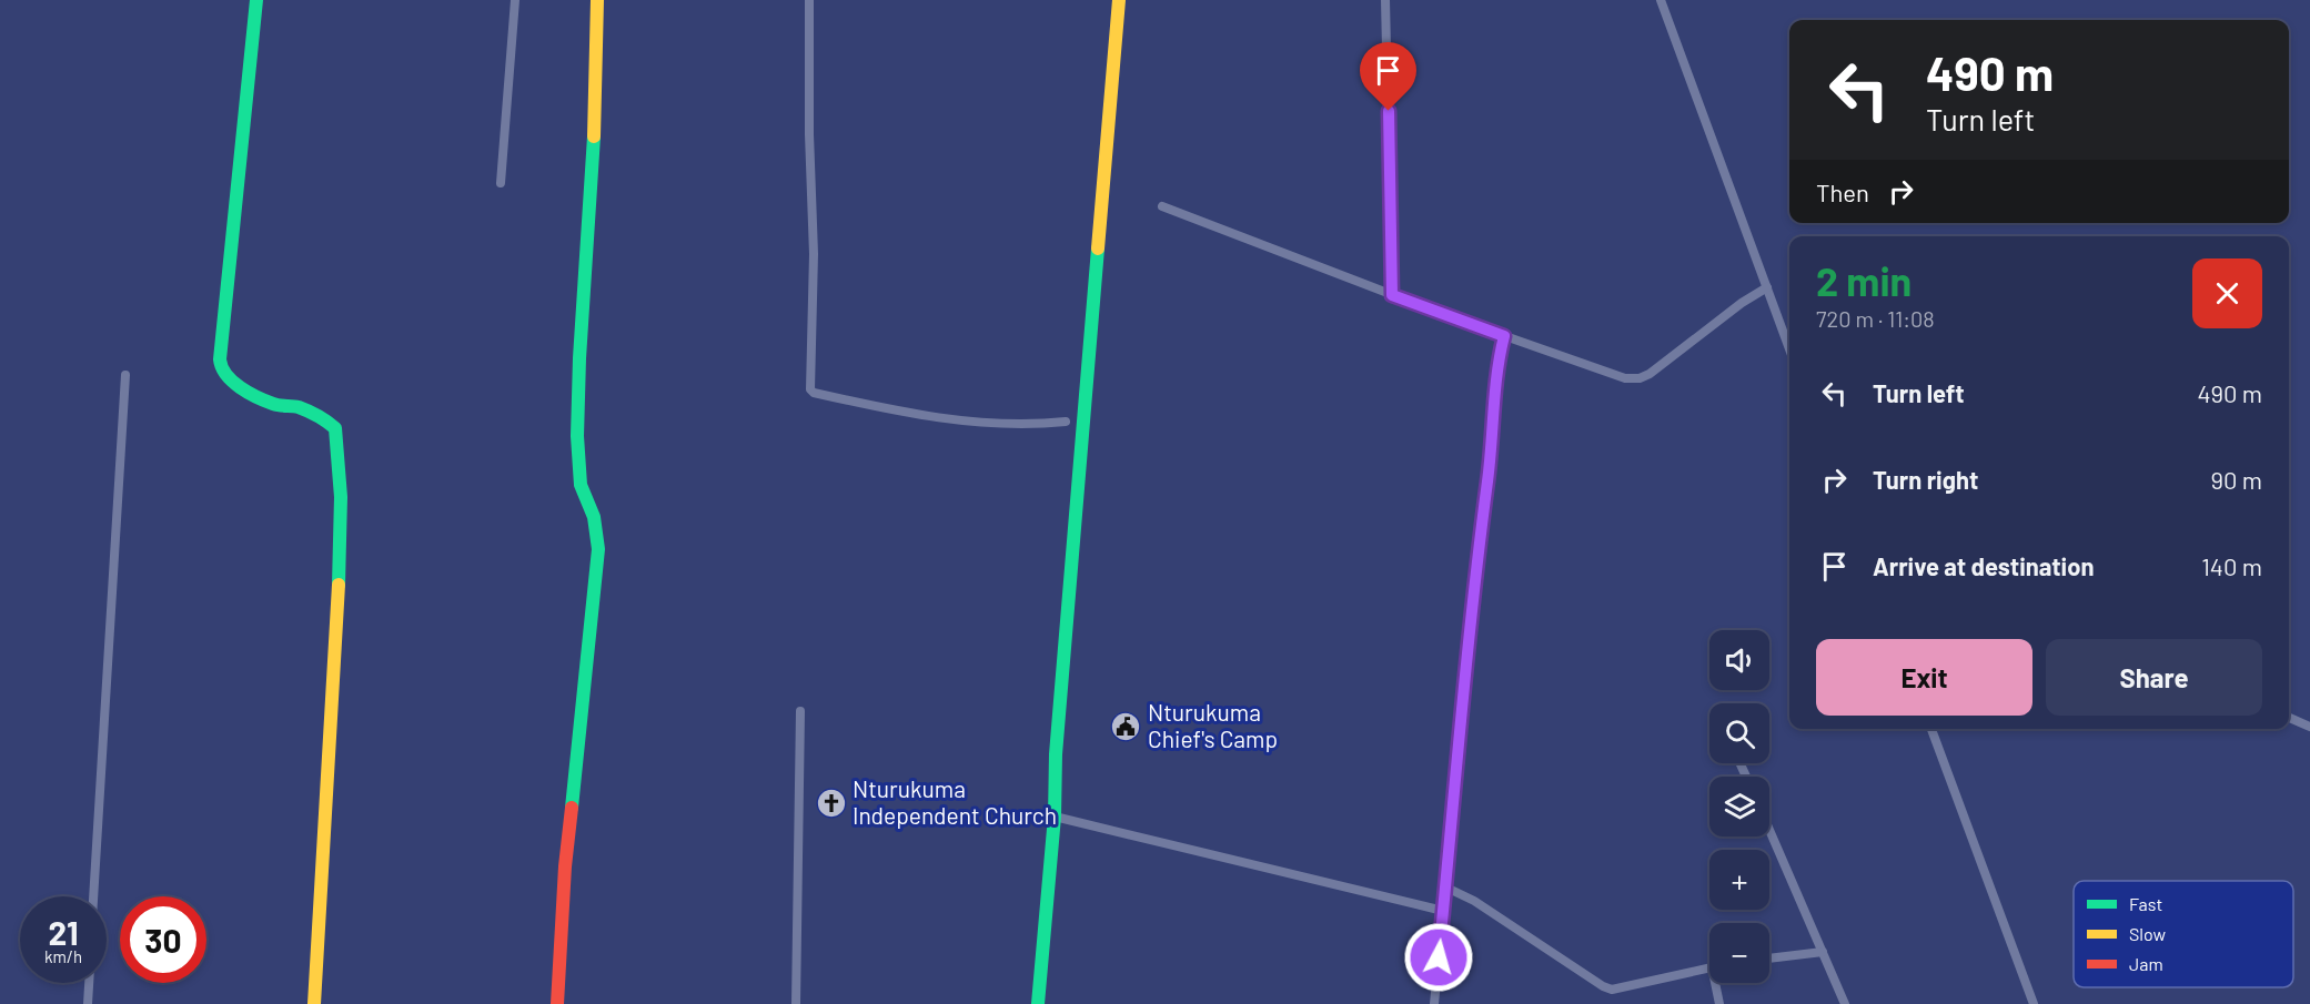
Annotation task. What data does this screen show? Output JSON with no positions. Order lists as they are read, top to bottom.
{
  "places": {
    "public building": ["Nturukuma Chief's Camp"],
    "church": ["Nturukuma Independent Church"]
  },
  "legend": ["Fast", "Slow", "Jam"],
  "page": {
    "turn": ["490 m", "Turn left"],
    "then": "Then",
    "heading": ["2 min", "720 m · 11:08"],
    "list": [
      {
        "name": "Turn left",
        "value": "490 m"
      },
      {
        "name": "Turn right",
        "value": "90 m"
      },
      {
        "name": "Arrive at destination",
        "value": "140 m"
      }
    ],
    "buttons": ["Exit", "Share"],
    "map_buttons": ["+", "−"],
    "speed": "21 km/h",
    "limit": "30"
  }
}
